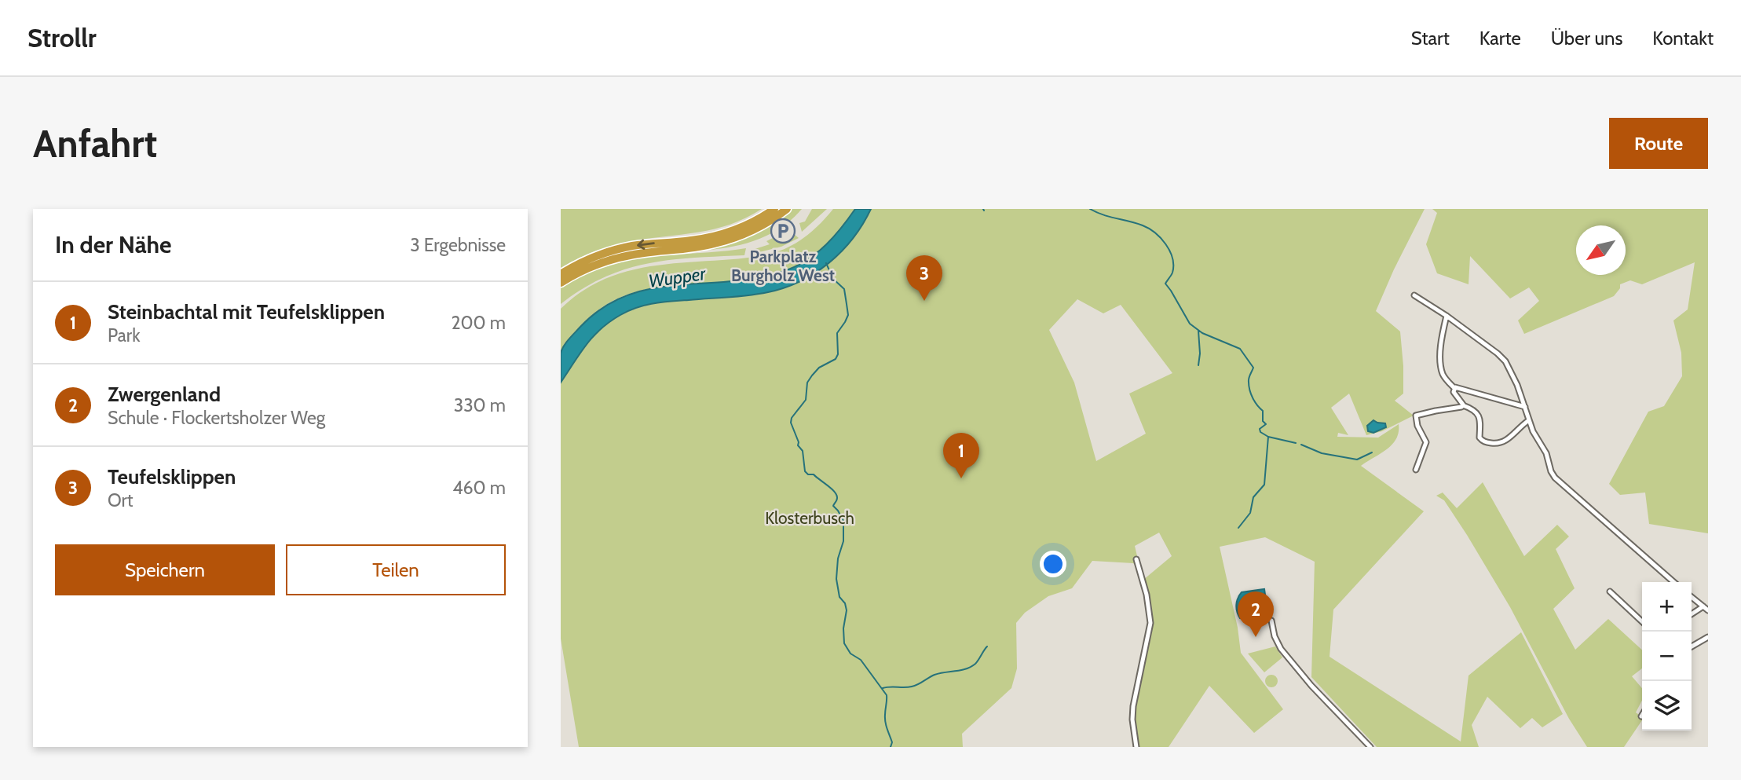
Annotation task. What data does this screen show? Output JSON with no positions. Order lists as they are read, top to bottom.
{
  "water": ["Wupper"],
  "parks": ["Klosterbusch"],
  "places": {
    "parking": ["Parkplatz Burgholz West"]
  },
  "north": "bottom left",
  "page": {
    "header": "Strollr",
    "nav": [
      "Start",
      "Karte",
      "Über uns",
      "Kontakt"
    ],
    "buttons": [
      "Route",
      ["Speichern", "Teilen"]
    ],
    "title": "Anfahrt",
    "heading": ["In der Nähe", "3 Ergebnisse"],
    "pins": ["3", "1", "2"],
    "list": [
      {
        "mark": "1",
        "name": "Steinbachtal mit Teufelsklippen",
        "note": "Park",
        "value": "200 m"
      },
      {
        "mark": "2",
        "name": "Zwergenland",
        "note": "Schule · Flockertsholzer Weg",
        "value": "330 m"
      },
      {
        "mark": "3",
        "name": "Teufelsklippen",
        "note": "Ort",
        "value": "460 m"
      }
    ],
    "map_buttons": ["+", "−"]
  }
}
